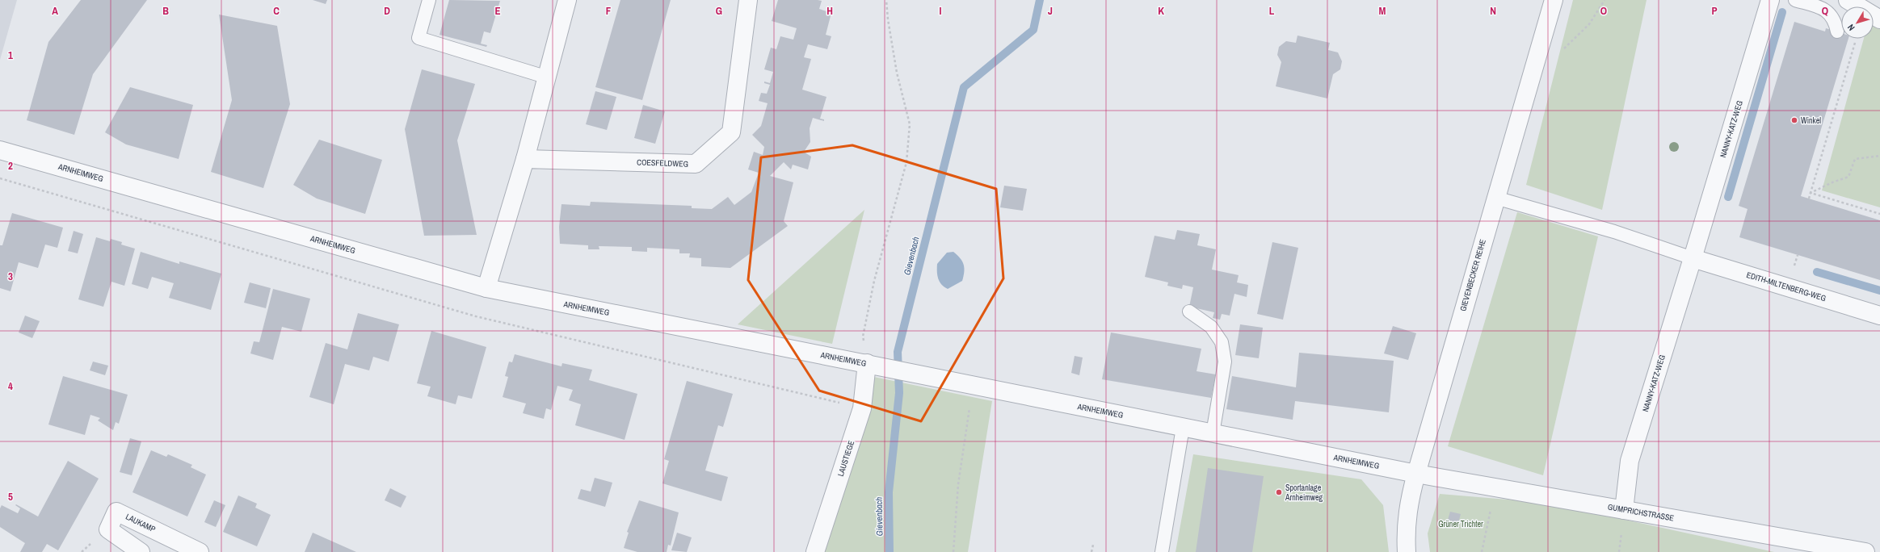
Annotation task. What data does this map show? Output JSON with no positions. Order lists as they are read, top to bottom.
{
  "streets": {
    "street": [
      "NANNY-KATZ-WEG",
      "COESFELDWEG",
      "ARNHEIMWEG",
      "GIEVENBECKER REIHE",
      "EDITH-MILTENBERG-WEG",
      "LAUSTIEGE",
      "GUMPRICHSTRASSE",
      "LAUKAMP"
    ]
  },
  "crossings": [
    ["NANNY-KATZ-WEG", "EDITH-MILTENBERG-WEG"],
    ["NANNY-KATZ-WEG", "GUMPRICHSTRASSE"],
    ["ARNHEIMWEG", "GIEVENBECKER REIHE"],
    ["ARNHEIMWEG", "LAUSTIEGE"],
    ["ARNHEIMWEG", "GUMPRICHSTRASSE"],
    ["GIEVENBECKER REIHE", "GUMPRICHSTRASSE"]
  ],
  "water": ["Gievenbach"],
  "parks": ["Grüner Trichter"],
  "places": ["Winkel", "Sportanlage Arnheimweg"],
  "north": "bottom left",
  "grid": {
    "columns": [
      "A",
      "B",
      "C",
      "D",
      "E",
      "F",
      "G",
      "H",
      "I",
      "J",
      "K",
      "L",
      "M",
      "N",
      "O",
      "P",
      "Q"
    ],
    "rows": [
      "1",
      "2",
      "3",
      "4",
      "5"
    ]
  }
}
